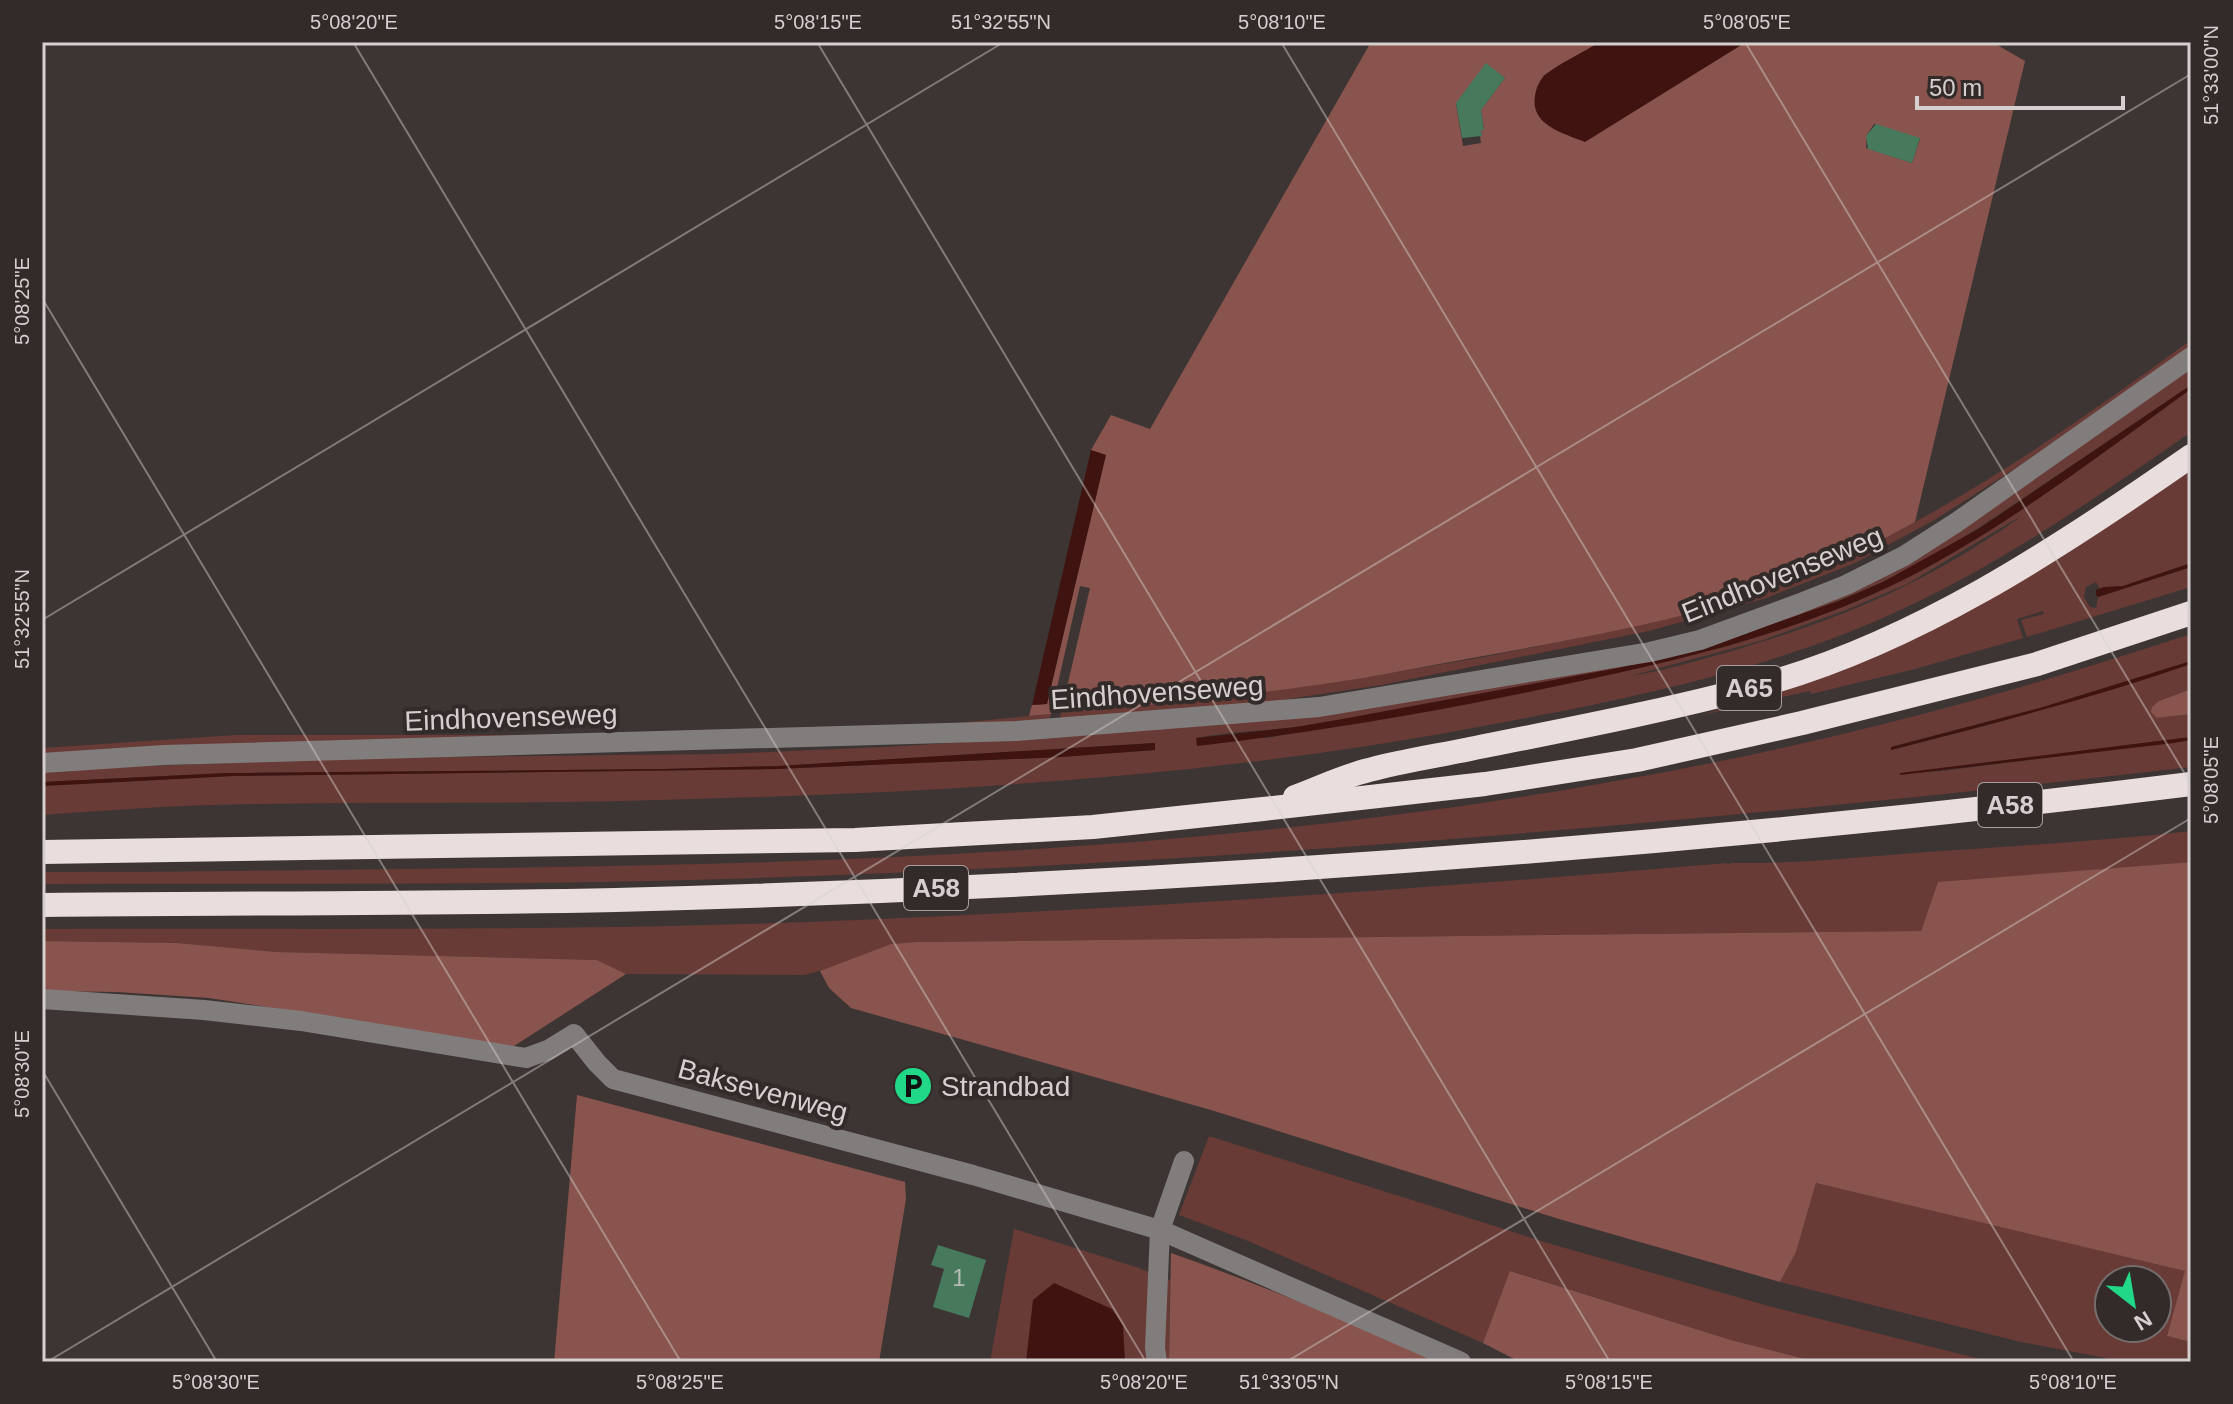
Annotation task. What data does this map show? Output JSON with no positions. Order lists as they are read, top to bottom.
{
  "streets": {
    "highway": ["A65", "A58"],
    "street": ["Eindhovenseweg", "Baksevenweg"]
  },
  "crossings": [
    ["A65", "A58"]
  ],
  "places": {
    "parking": ["Strandbad"]
  },
  "house_numbers": ["1"],
  "scale_bar": "50 m",
  "north": "bottom right",
  "coordinates": [
    "5°08'20\"E",
    "5°08'15\"E",
    "51°32'55\"N",
    "5°08'10\"E",
    "5°08'05\"E",
    "51°33'00\"N",
    "5°08'25\"E",
    "5°08'30\"E",
    "51°33'05\"N"
  ]
}
